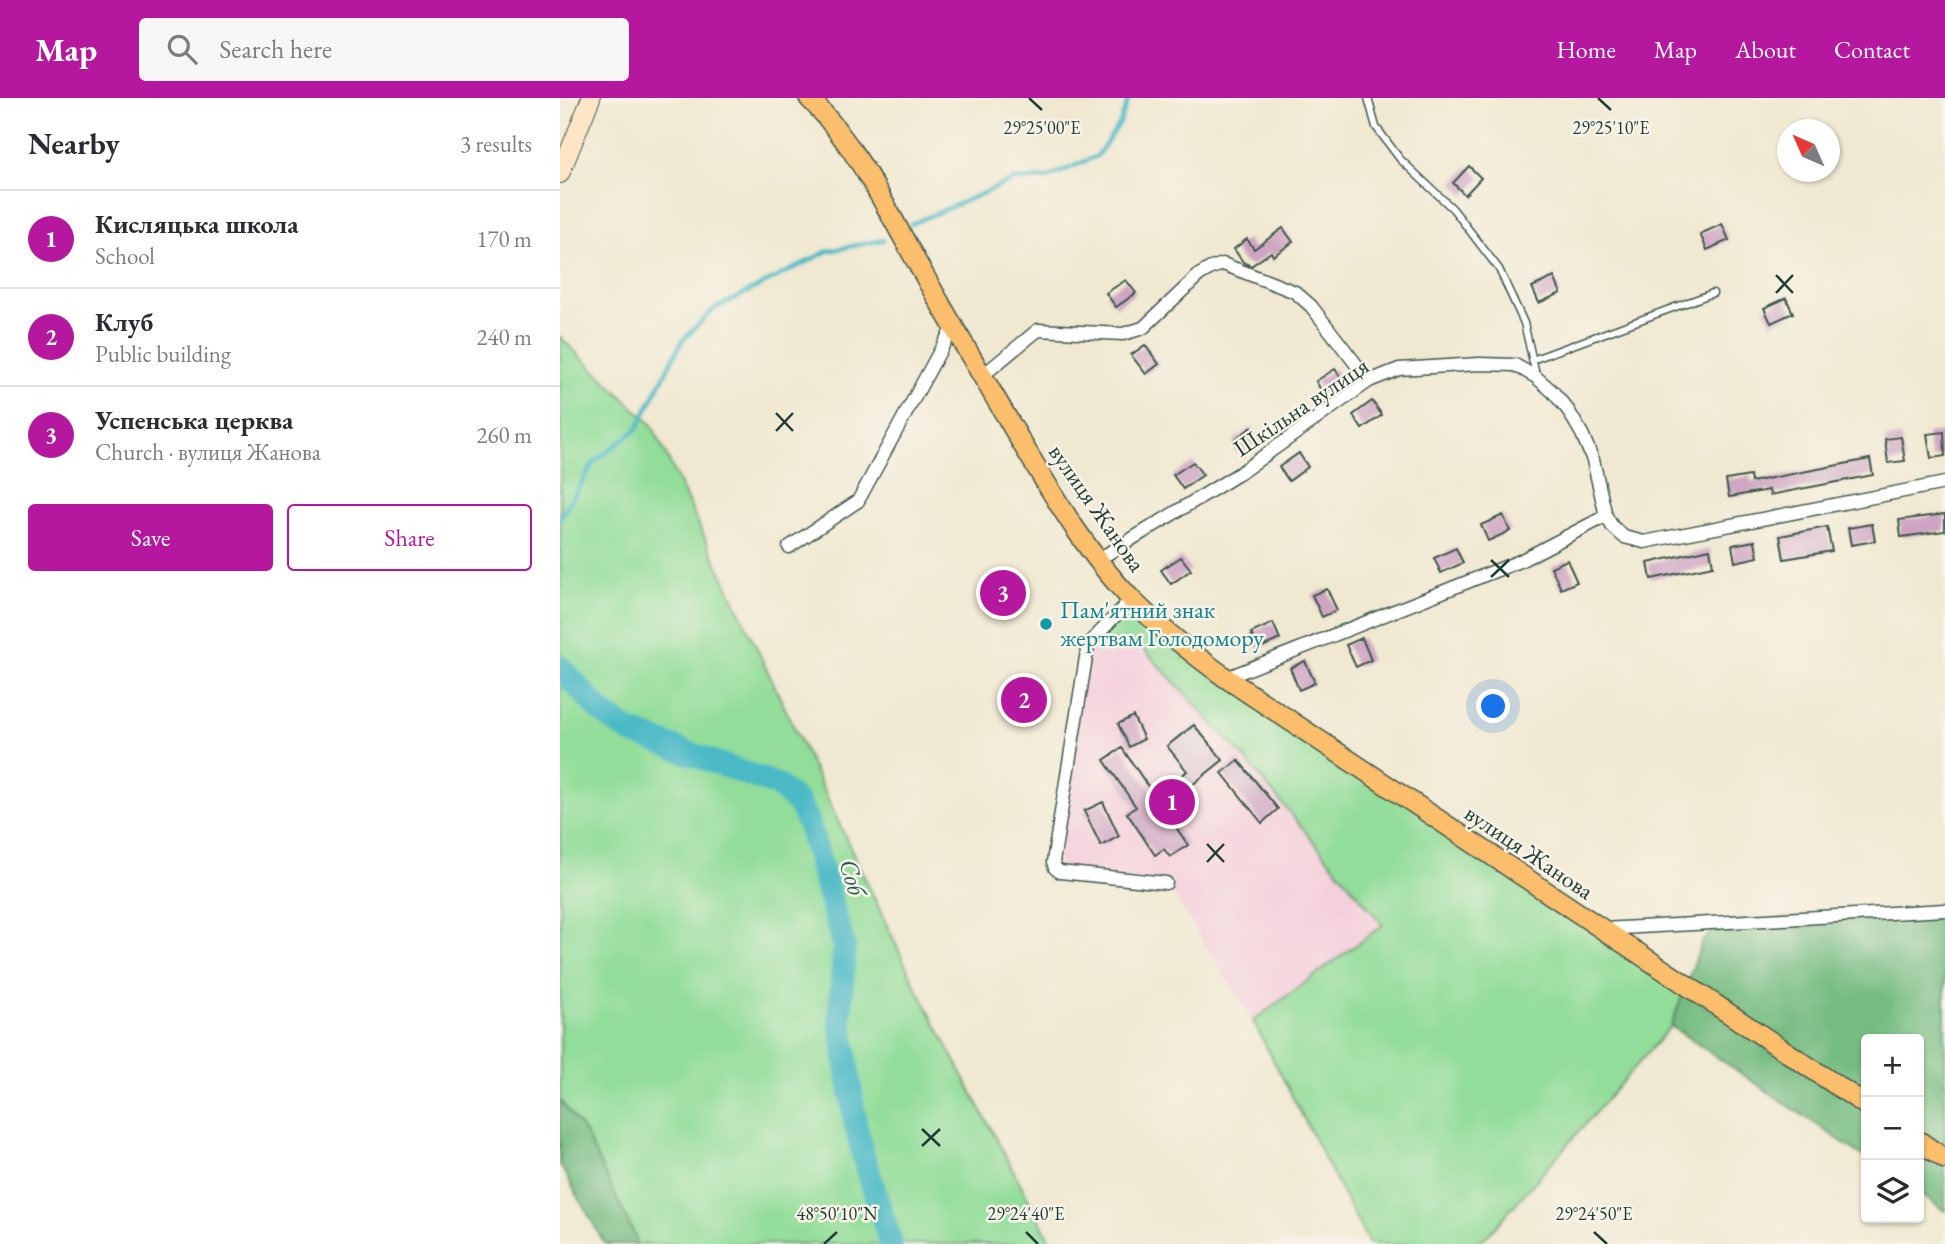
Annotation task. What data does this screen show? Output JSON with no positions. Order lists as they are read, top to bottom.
{
  "streets": {
    "main road": ["вулиця Жанова"],
    "street": ["Шкільна вулиця"]
  },
  "crossings": [
    ["Шкільна вулиця", "вулиця Жанова"]
  ],
  "water": ["Соб"],
  "places": ["Пам'ятний знак жертвам Голодомору"],
  "north": "top left",
  "page": {
    "header": "Map",
    "search": "Search here",
    "nav": [
      "Home",
      "Map",
      "About",
      "Contact"
    ],
    "heading": ["Nearby", "3 results"],
    "list": [
      {
        "mark": "1",
        "name": "Кисляцька школа",
        "note": "School",
        "value": "170 m"
      },
      {
        "mark": "2",
        "name": "Клуб",
        "note": "Public building",
        "value": "240 m"
      },
      {
        "mark": "3",
        "name": "Успенська церква",
        "note": "Church · вулиця Жанова",
        "value": "260 m"
      }
    ],
    "buttons": ["Save", "Share"],
    "pins": ["3", "2", "1"],
    "map_buttons": ["+", "−"]
  },
  "coordinates": [
    "29°25'00\"E",
    "29°25'10\"E",
    "48°50'10\"N",
    "29°24'40\"E",
    "29°24'50\"E"
  ]
}
